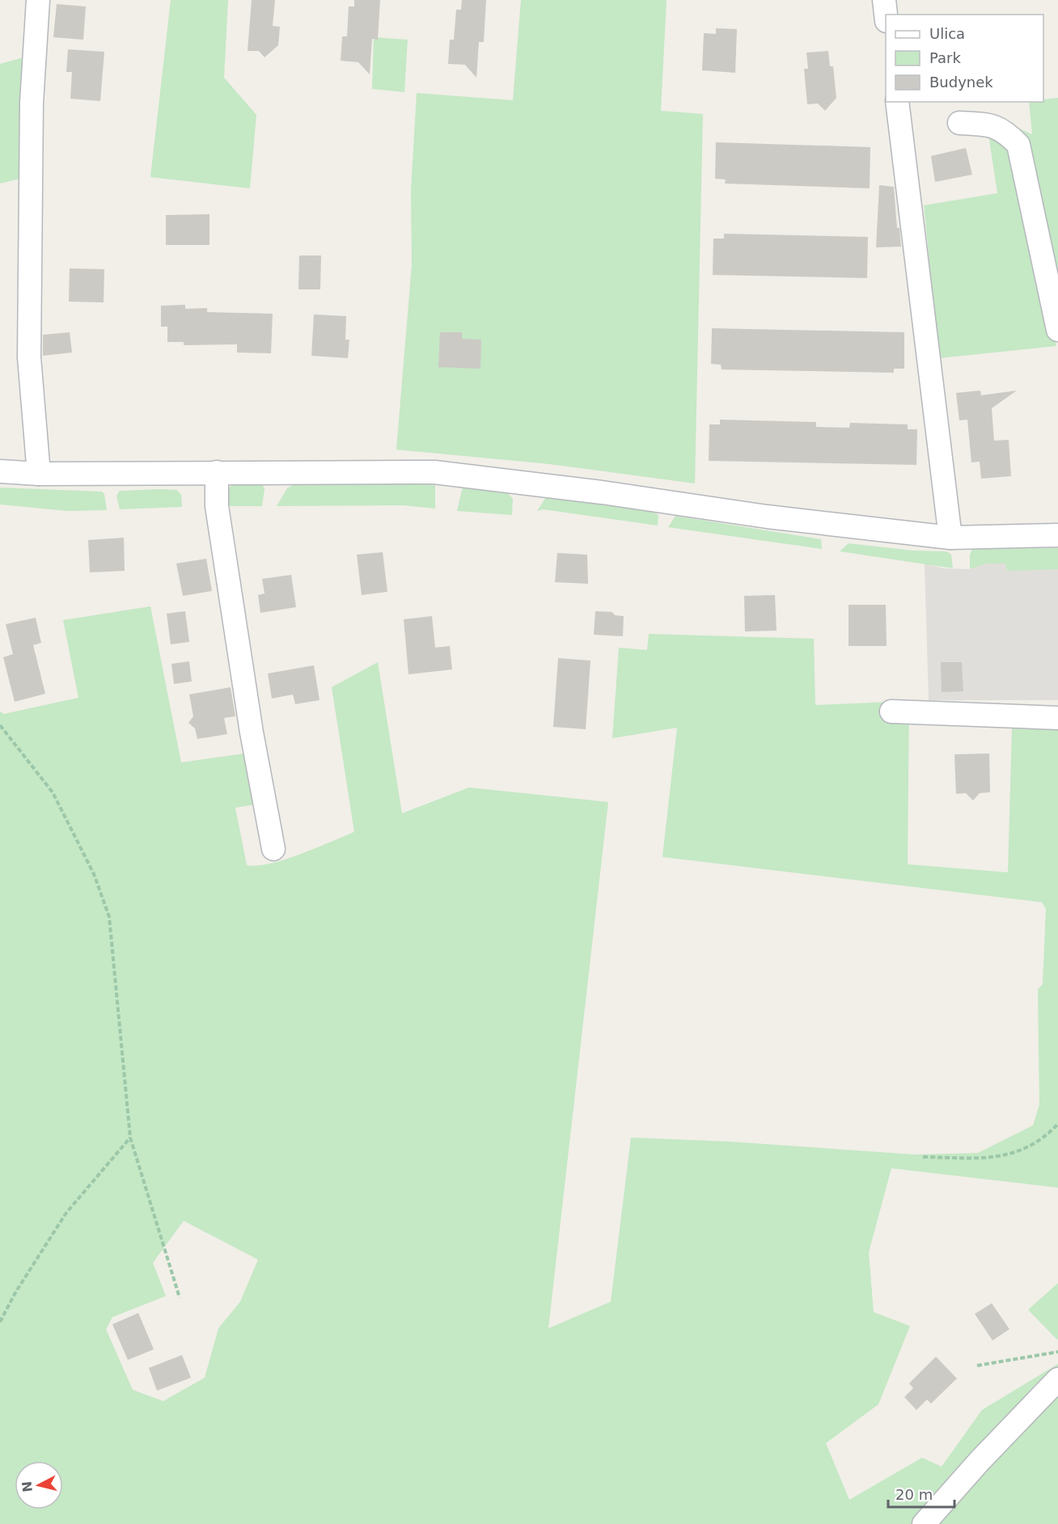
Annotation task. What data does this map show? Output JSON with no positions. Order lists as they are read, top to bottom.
{
  "legend": ["Ulica", "Park", "Budynek"],
  "scale_bar": "20 m",
  "north": "left"
}
